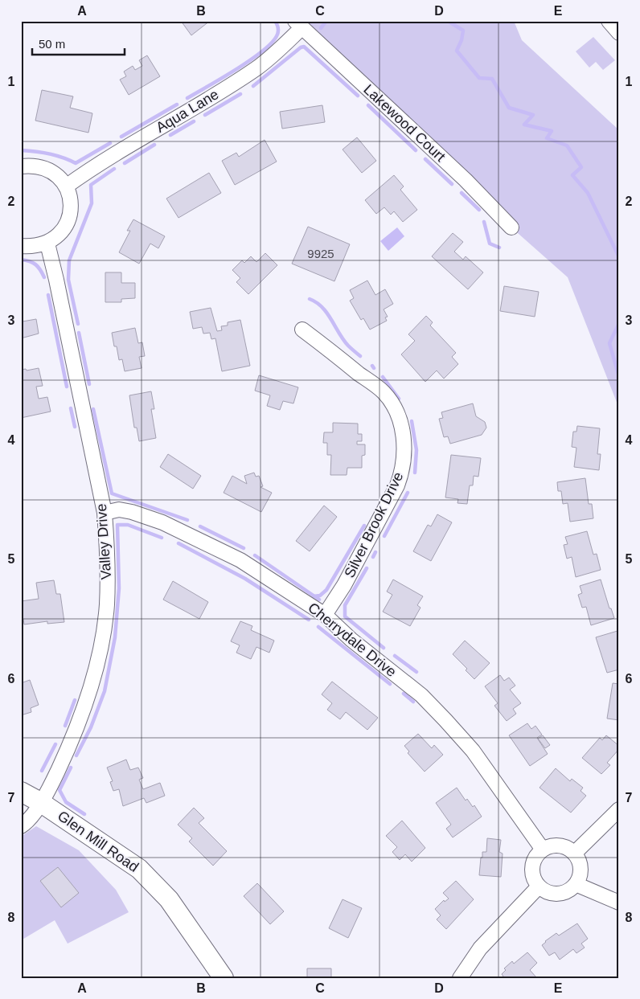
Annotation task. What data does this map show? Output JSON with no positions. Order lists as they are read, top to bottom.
{
  "streets": {
    "main road": ["Glen Mill Road"],
    "street": [
      "Aqua Lane",
      "Lakewood Court",
      "Silver Brook Drive",
      "Valley Drive",
      "Cherrydale Drive"
    ]
  },
  "crossings": [
    ["Aqua Lane", "Lakewood Court"],
    ["Silver Brook Drive", "Cherrydale Drive"],
    ["Valley Drive", "Cherrydale Drive"],
    ["Valley Drive", "Glen Mill Road"]
  ],
  "house_numbers": ["9925"],
  "scale_bar": "50 m",
  "grid": {
    "columns": [
      "A",
      "B",
      "C",
      "D",
      "E"
    ],
    "rows": [
      "1",
      "2",
      "3",
      "4",
      "5",
      "6",
      "7",
      "8"
    ]
  }
}
